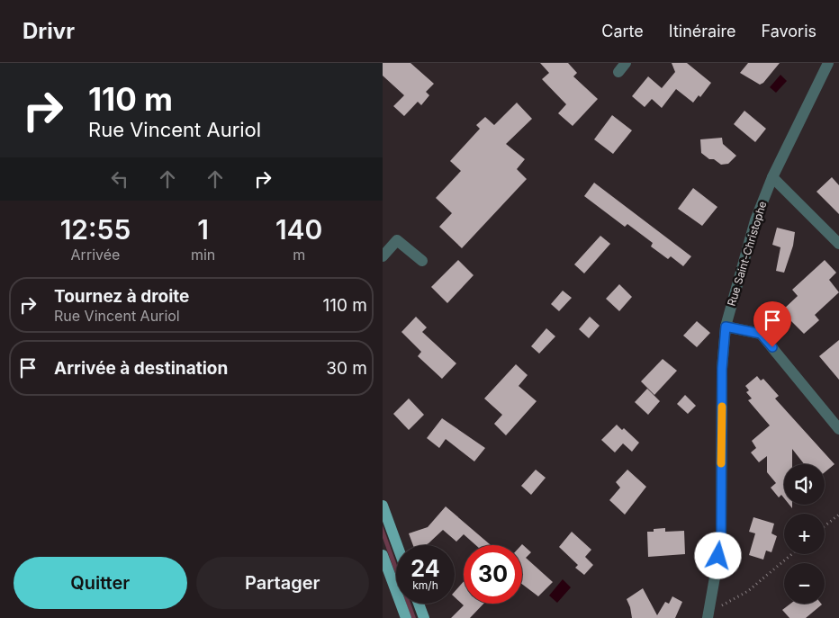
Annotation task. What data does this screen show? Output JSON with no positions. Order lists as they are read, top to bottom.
{
  "streets": {
    "street": ["Rue Saint-Christophe"]
  },
  "page": {
    "header": "Drivr",
    "nav": ["Carte", "Itinéraire", "Favoris"],
    "turn": ["110 m", "Rue Vincent Auriol"],
    "eta": [
      "12:55",
      "Arrivée",
      "1",
      "min",
      "140",
      "m"
    ],
    "list": [
      {
        "name": "Tournez à droite",
        "note": "Rue Vincent Auriol",
        "value": "110 m"
      },
      {
        "name": "Arrivée à destination",
        "value": "30 m"
      }
    ],
    "map_buttons": ["+", "−"],
    "speed": "24 km/h",
    "limit": "30",
    "buttons": ["Quitter", "Partager"]
  }
}
